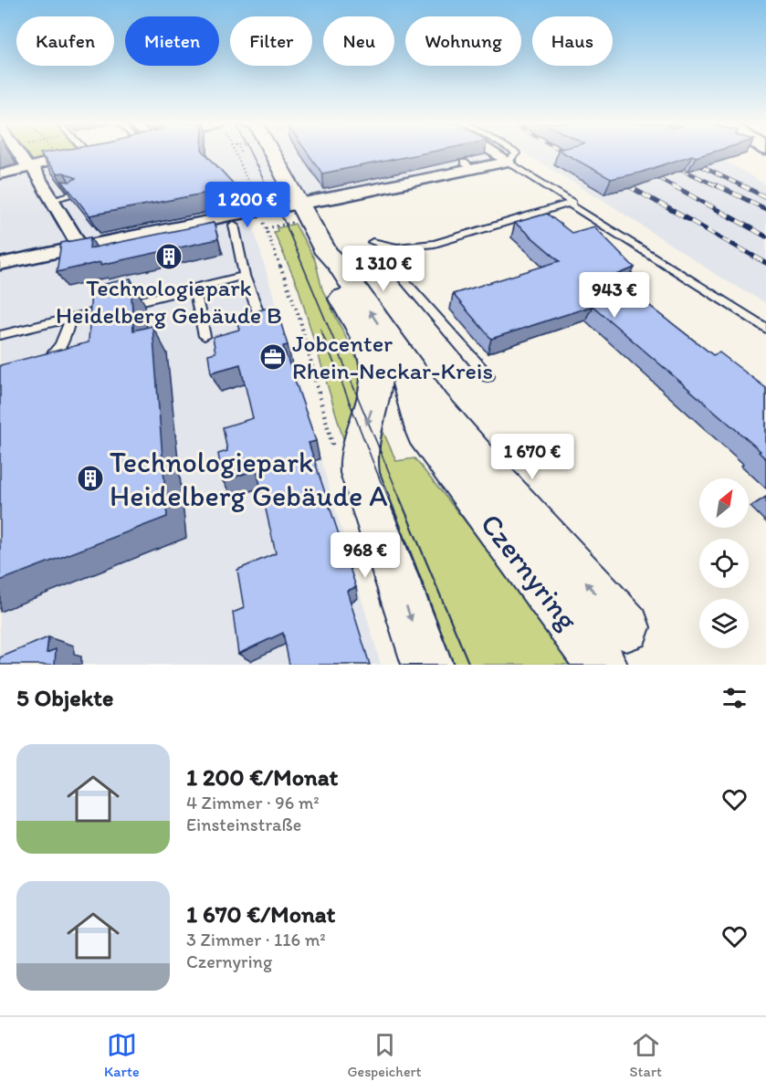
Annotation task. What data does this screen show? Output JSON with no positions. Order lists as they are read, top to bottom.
{
  "streets": {
    "main road": ["Czernyring"]
  },
  "places": {
    "building": ["Technologiepark Heidelberg Gebäude B", "Technologiepark Heidelberg Gebäude A"],
    "office": ["Jobcenter Rhein-Neckar-Kreis"]
  },
  "north": "top right",
  "page": {
    "chip": [
      "Kaufen",
      "Mieten",
      "Filter",
      "Neu",
      "Wohnung",
      "Haus"
    ],
    "price": [
      "1 200 €",
      "1 310 €",
      "943 €",
      "1 670 €",
      "968 €"
    ],
    "heading": "5 Objekte",
    "list": [
      {
        "name": "1 200 €/Monat",
        "note": "4 Zimmer · 96 m² · Einsteinstraße"
      },
      {
        "name": "1 670 €/Monat",
        "note": "3 Zimmer · 116 m² · Czernyring"
      }
    ],
    "tabs": ["Karte", "Gespeichert", "Start"]
  }
}
